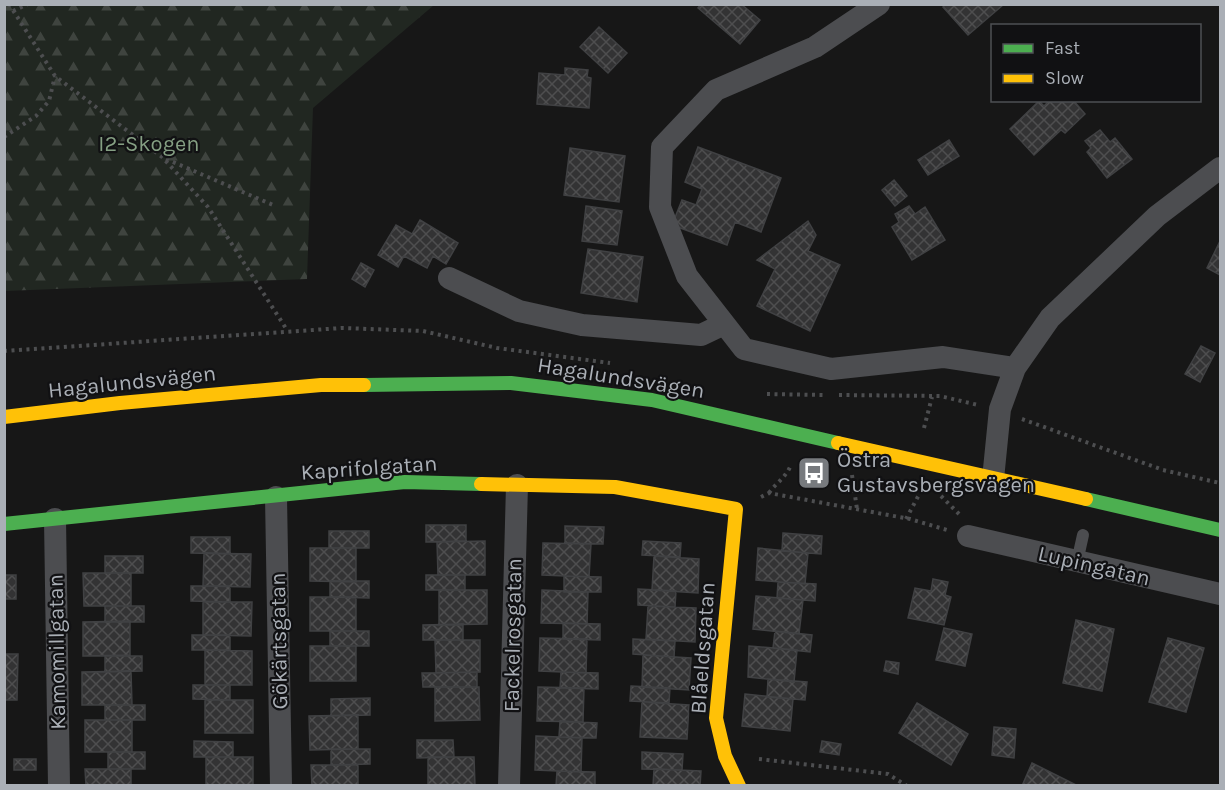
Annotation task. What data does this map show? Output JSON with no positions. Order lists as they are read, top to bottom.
{
  "streets": {
    "street": [
      "Hagalundsvägen",
      "Kaprifolgatan",
      "Lupingatan",
      "Fackelrosgatan",
      "Gökärtsgatan",
      "Blåeldsgatan",
      "Kamomillgatan"
    ]
  },
  "crossings": [
    ["Kaprifolgatan", "Fackelrosgatan"],
    ["Kaprifolgatan", "Gökärtsgatan"],
    ["Kaprifolgatan", "Blåeldsgatan"],
    ["Kaprifolgatan", "Kamomillgatan"]
  ],
  "parks": ["I2-Skogen"],
  "places": {
    "bus stop": ["Östra Gustavsbergsvägen"]
  },
  "legend": ["Fast", "Slow"]
}
